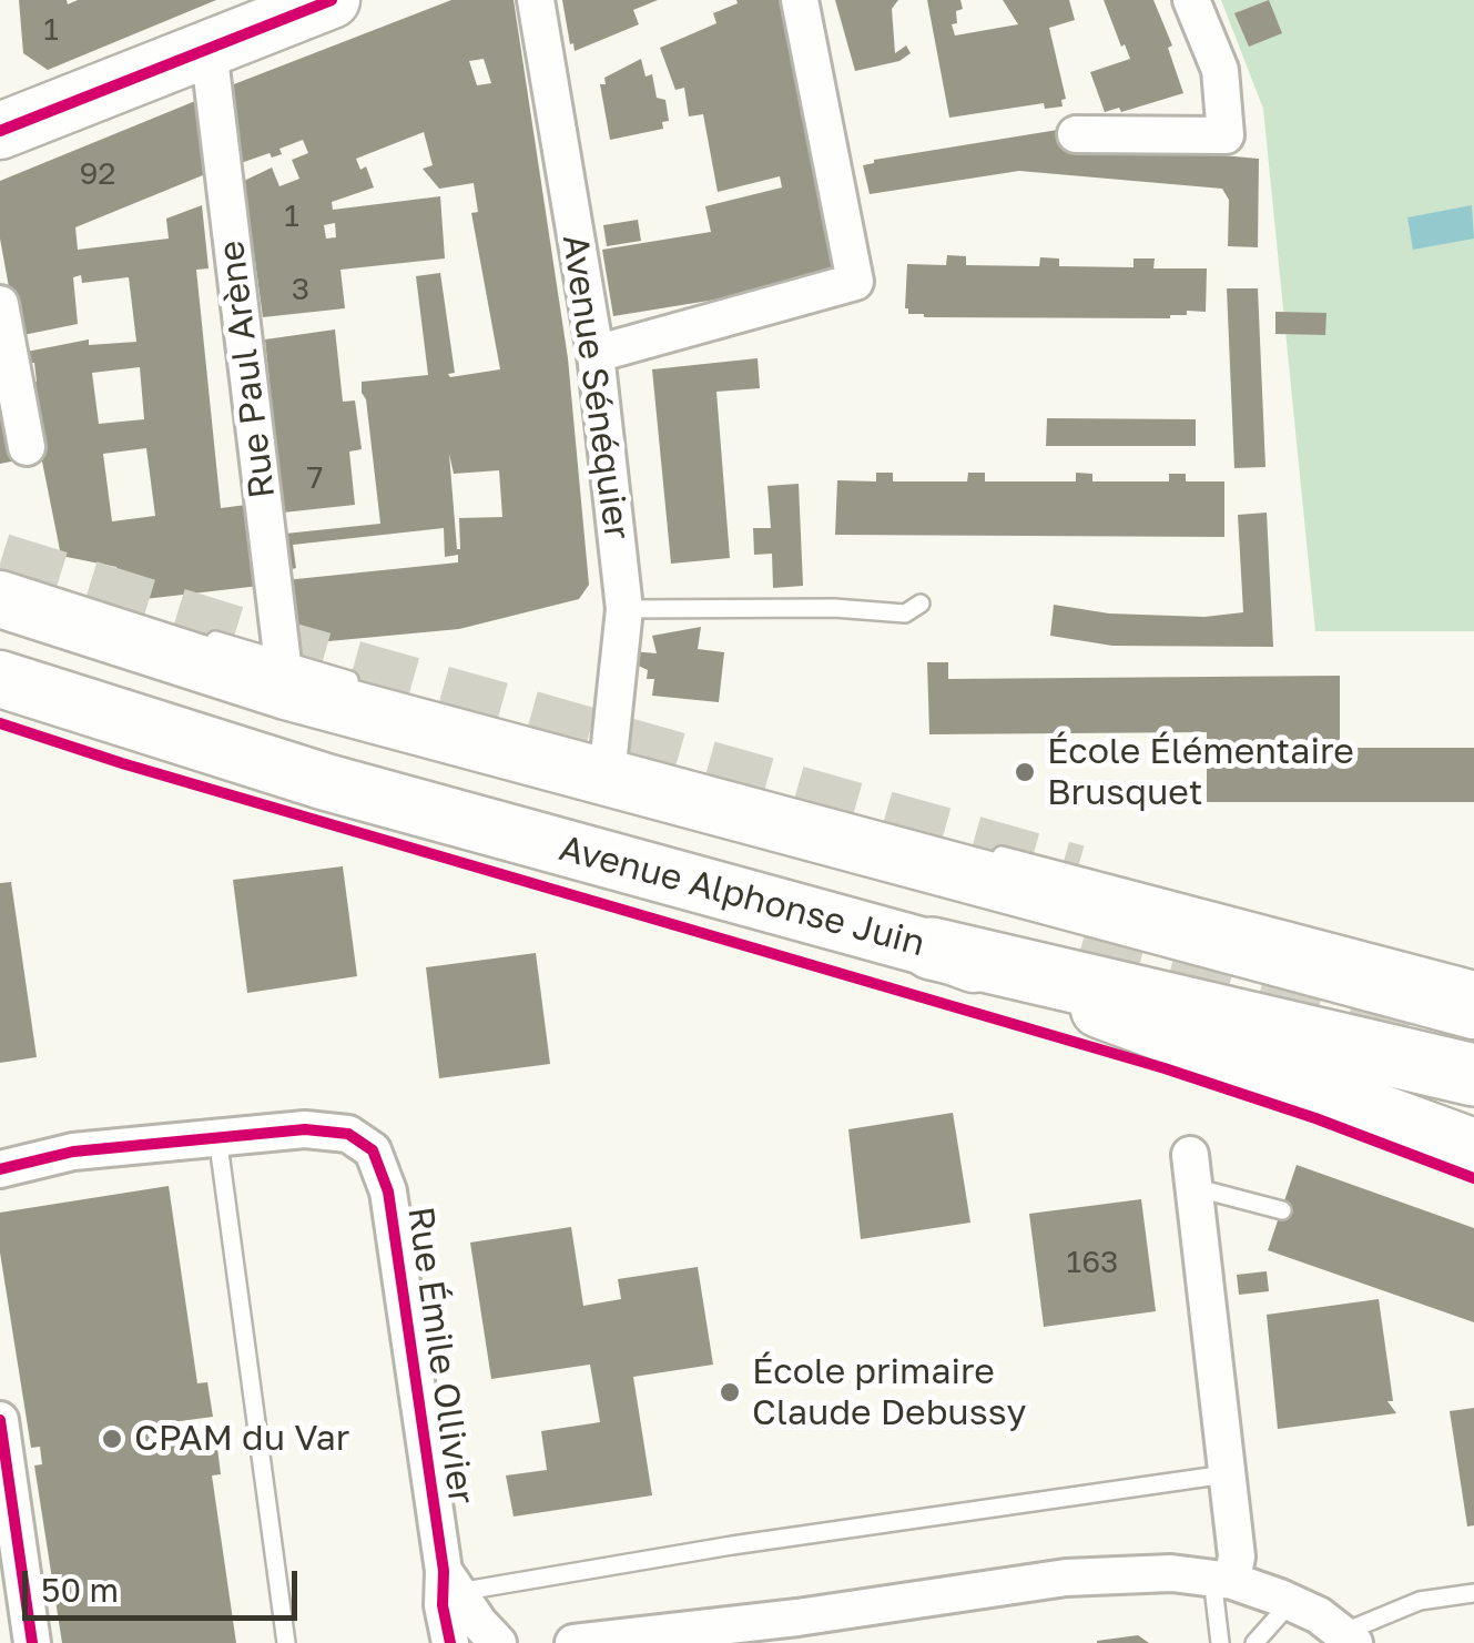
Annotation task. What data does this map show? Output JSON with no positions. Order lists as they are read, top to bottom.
{
  "streets": {
    "main road": ["Avenue Alphonse Juin"],
    "street": ["Rue Paul Arène", "Avenue Sénéquier", "Rue Émile Ollivier"]
  },
  "places": ["École Élémentaire Brusquet", "École primaire Claude Debussy", "CPAM du Var"],
  "house_numbers": [
    "1",
    "92",
    "1",
    "3",
    "7",
    "163"
  ],
  "scale_bar": "50 m"
}
